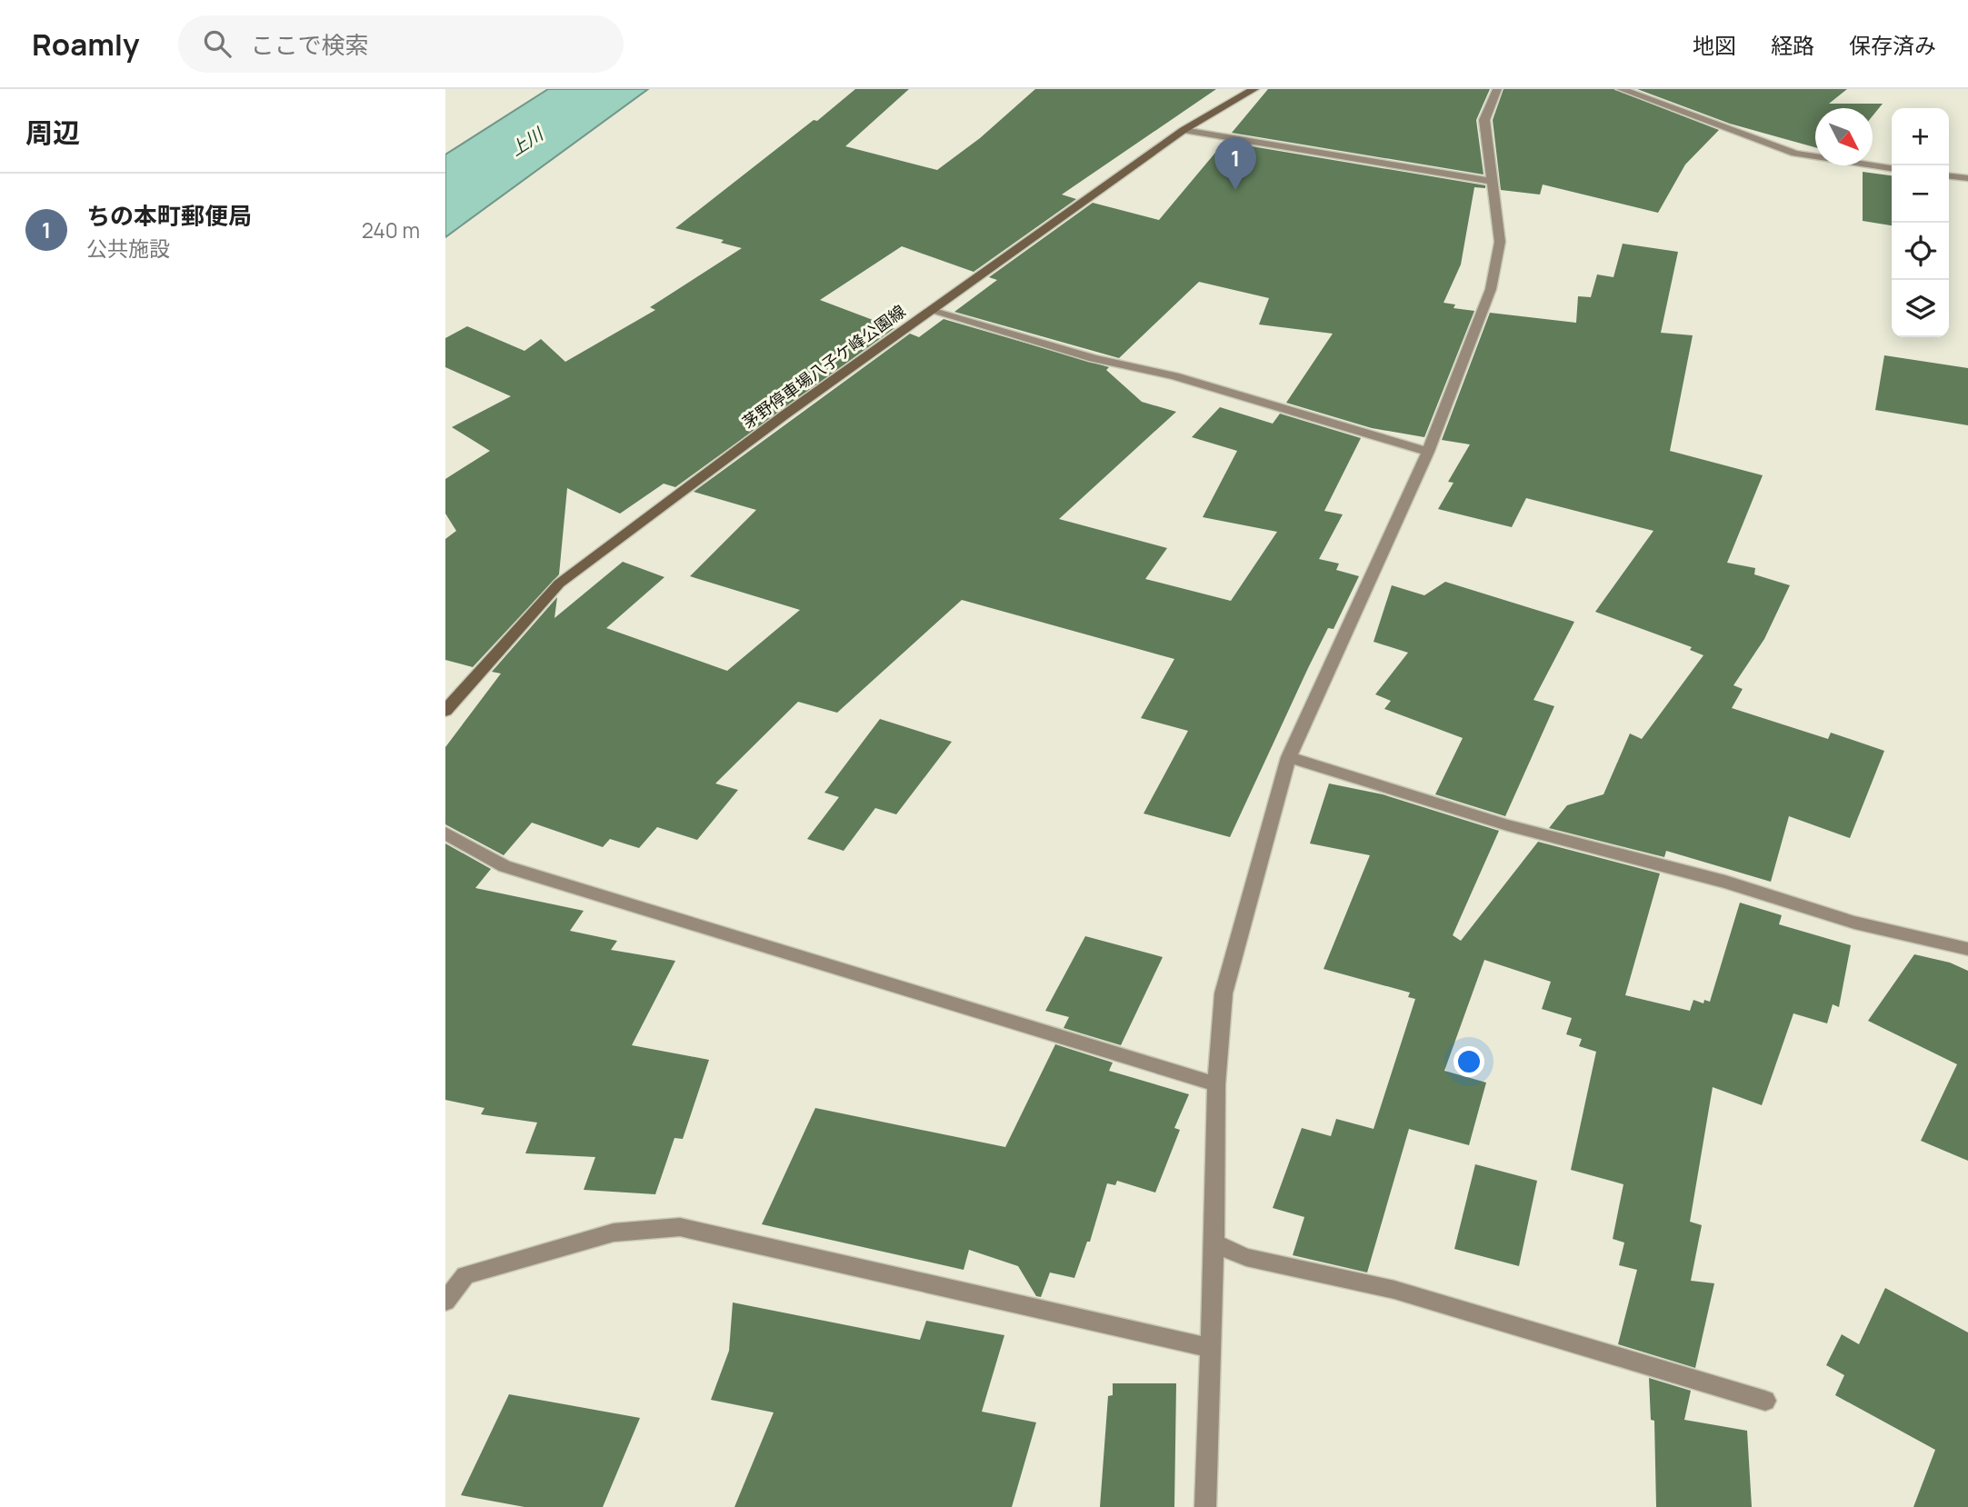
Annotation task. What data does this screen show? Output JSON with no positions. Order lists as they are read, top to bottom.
{
  "streets": {
    "main road": ["茅野停車場八子ケ峰公園線"]
  },
  "water": ["上川"],
  "north": "bottom right",
  "page": {
    "header": "Roamly",
    "search": "ここで検索",
    "nav": ["地図", "経路", "保存済み"],
    "heading": "周辺",
    "map_buttons": ["+", "−"],
    "pins": "1",
    "list": [
      {
        "mark": "1",
        "name": "ちの本町郵便局",
        "note": "公共施設",
        "value": "240 m"
      }
    ]
  }
}
